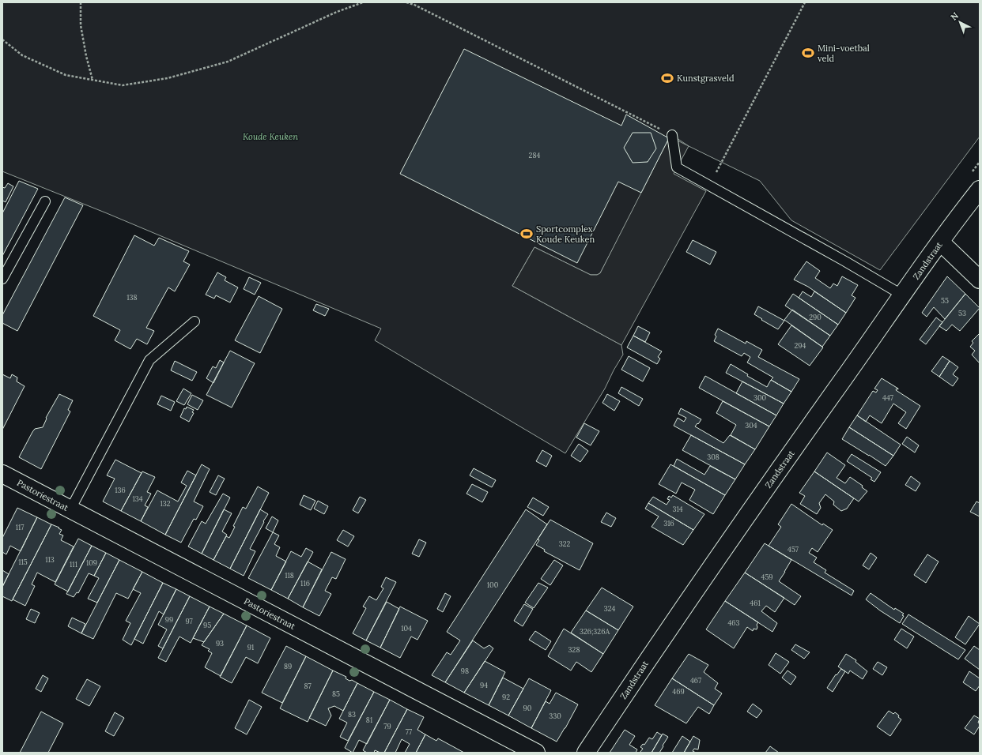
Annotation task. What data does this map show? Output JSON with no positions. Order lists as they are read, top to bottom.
{
  "streets": {
    "street": ["Zandstraat", "Pastoriestraat"]
  },
  "parks": ["Koude Keuken"],
  "places": {
    "sports": ["Mini-voetbal veld", "Kunstgrasveld", "Sportcomplex Koude Keuken"]
  },
  "house_numbers": [
    "284",
    "138",
    "55",
    "53",
    "290",
    "294",
    "300",
    "447",
    "304",
    "308",
    "136",
    "134",
    "132",
    "314",
    "316",
    "117",
    "322",
    "457",
    "113",
    "115",
    "109",
    "111",
    "118",
    "459",
    "116",
    "100",
    "461",
    "324",
    "99",
    "97",
    "463",
    "95",
    "104",
    "326;326A",
    "93",
    "91",
    "328",
    "89",
    "98",
    "467",
    "94",
    "87",
    "469",
    "85",
    "92",
    "90",
    "83",
    "330",
    "81",
    "79",
    "77"
  ],
  "north": "top left"
}
